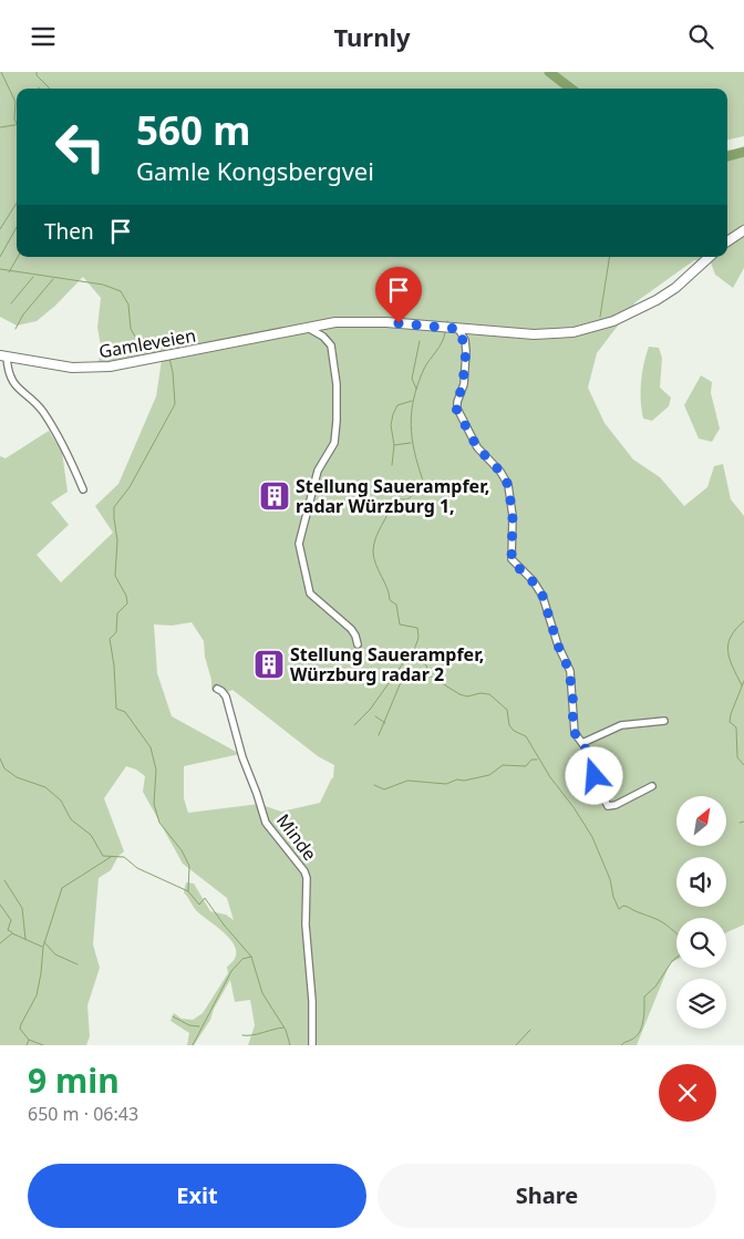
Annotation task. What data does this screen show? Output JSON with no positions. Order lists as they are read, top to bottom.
{
  "streets": {
    "main road": ["Gamleveien"],
    "street": ["Minde"]
  },
  "places": {
    "building": ["Stellung Sauerampfer, radar Würzburg 1,", "Stellung Sauerampfer, Würzburg radar 2"]
  },
  "north": "top right",
  "page": {
    "header": "Turnly",
    "turn": ["560 m", "Gamle Kongsbergvei"],
    "then": "Then",
    "heading": ["9 min", "650 m · 06:43"],
    "buttons": ["Exit", "Share"]
  }
}
